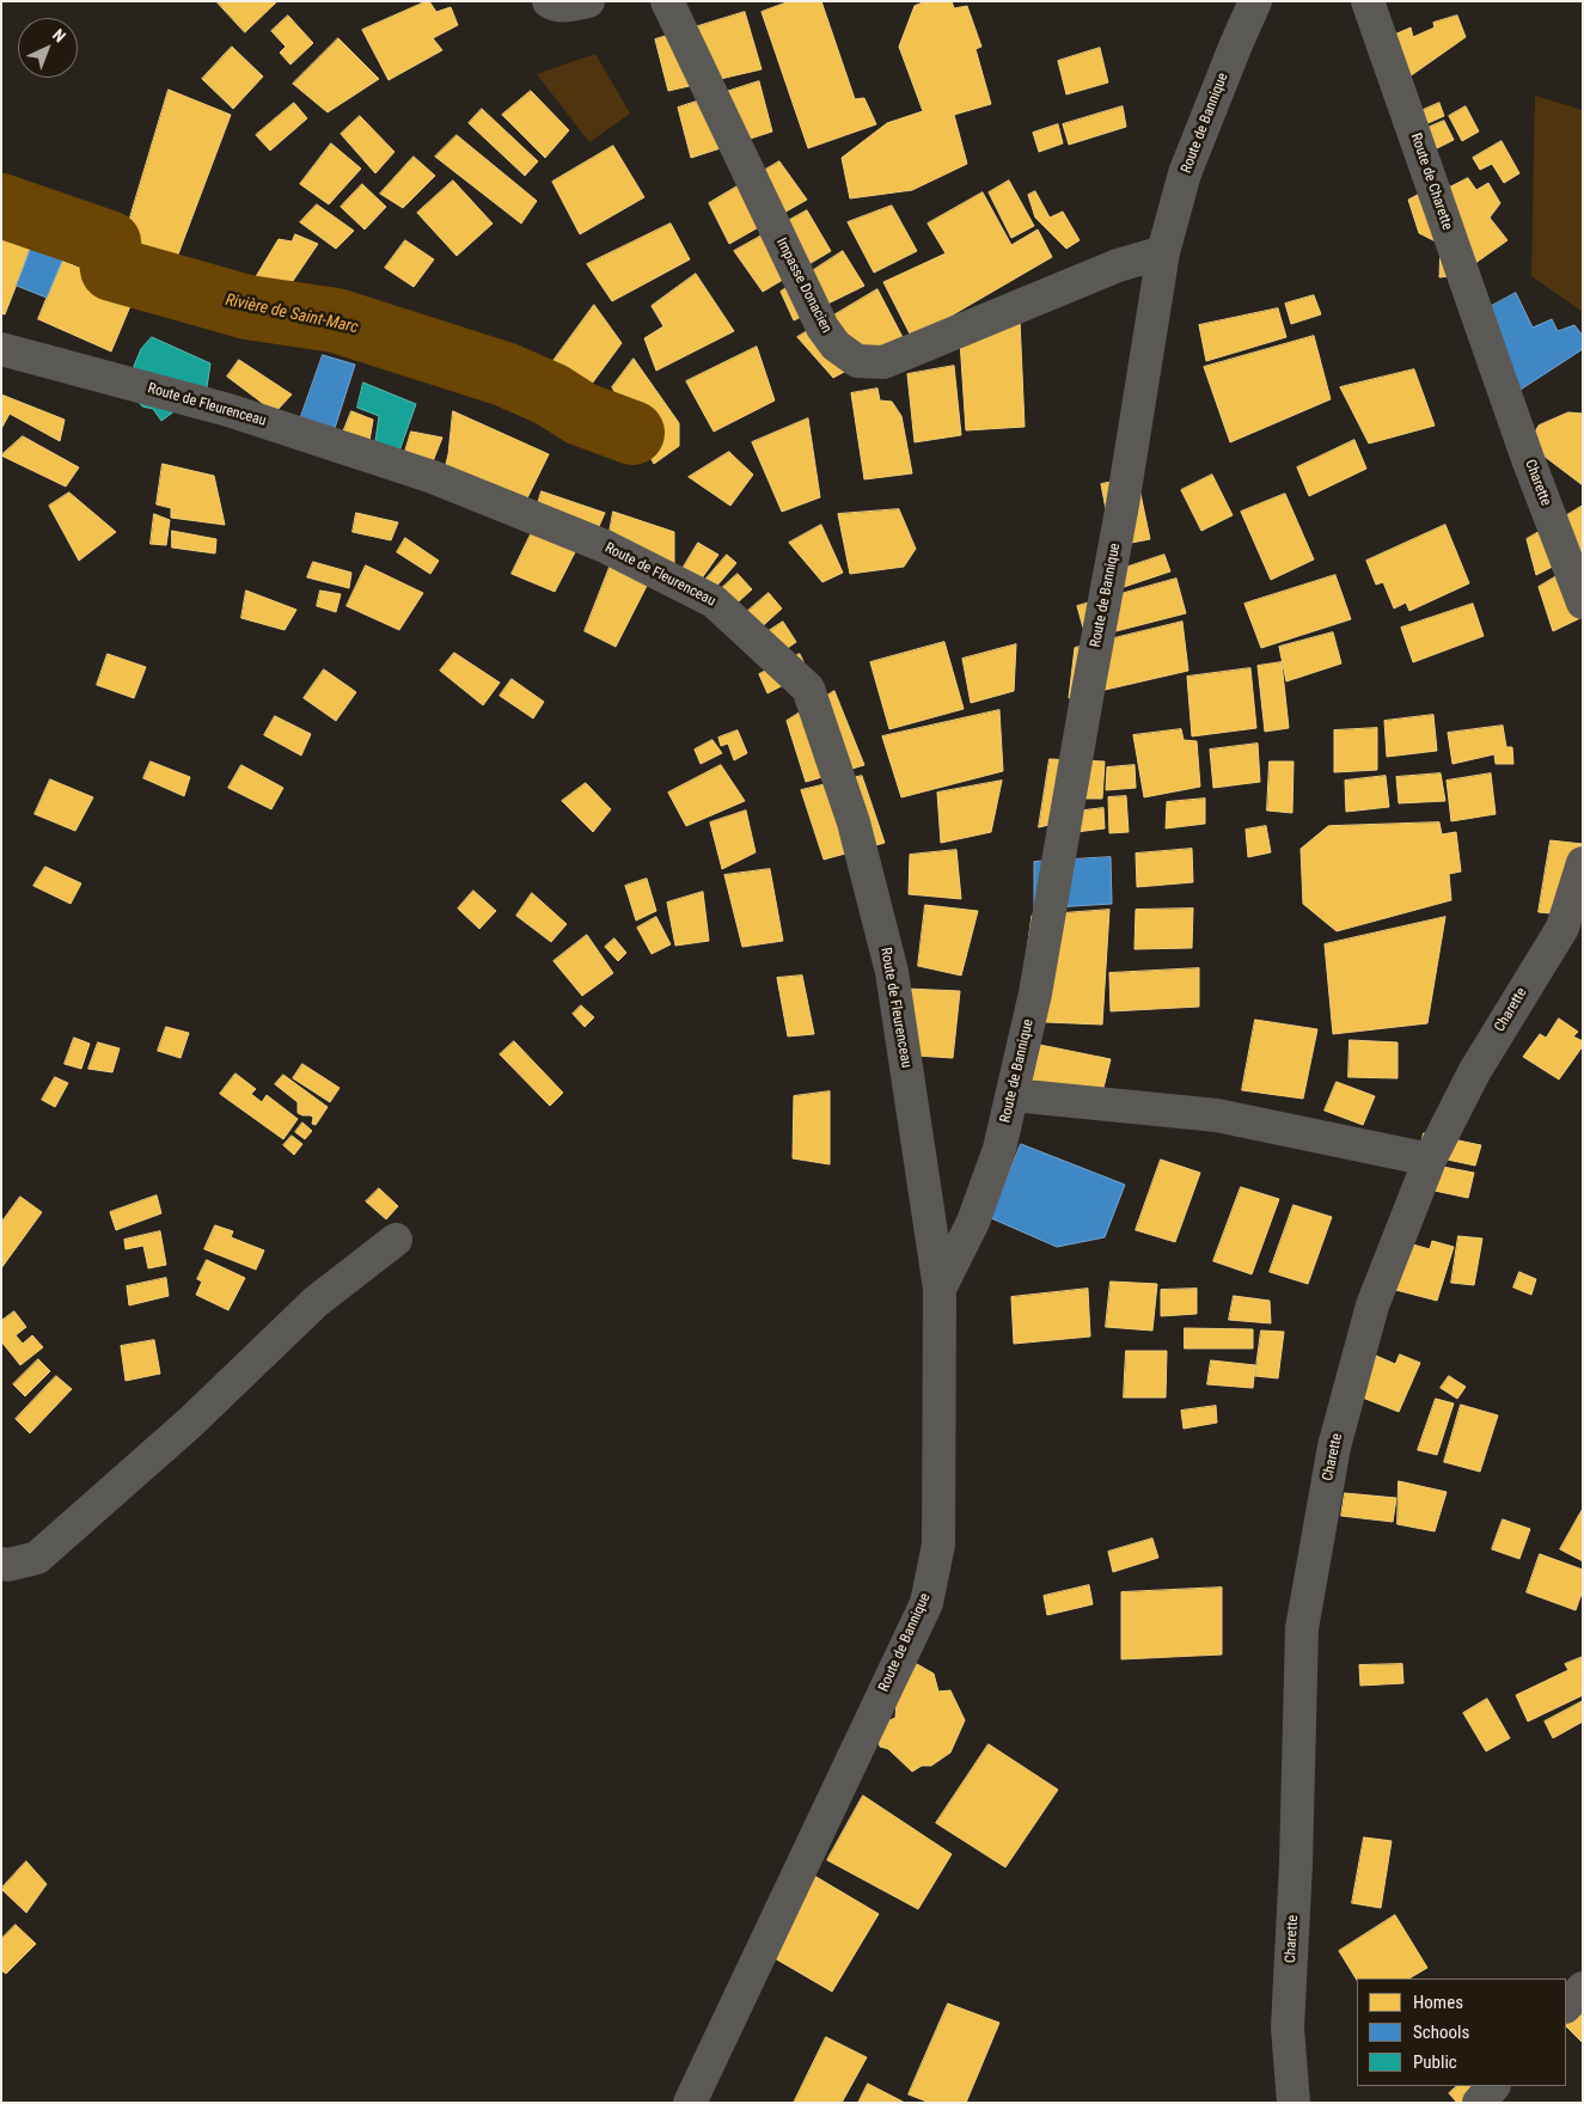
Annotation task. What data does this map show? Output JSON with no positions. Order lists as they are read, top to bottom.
{
  "streets": {
    "street": [
      "Route de Bannique",
      "Route de Charette",
      "Impasse Donacien",
      "Route de Fleurenceau",
      "Charette"
    ]
  },
  "crossings": [
    ["Route de Bannique", "Impasse Donacien"],
    ["Route de Bannique", "Route de Fleurenceau"],
    ["Route de Charette", "Charette"]
  ],
  "water": ["Rivière de Saint-Marc"],
  "legend": ["Homes", "Schools", "Public"],
  "north": "top right"
}
